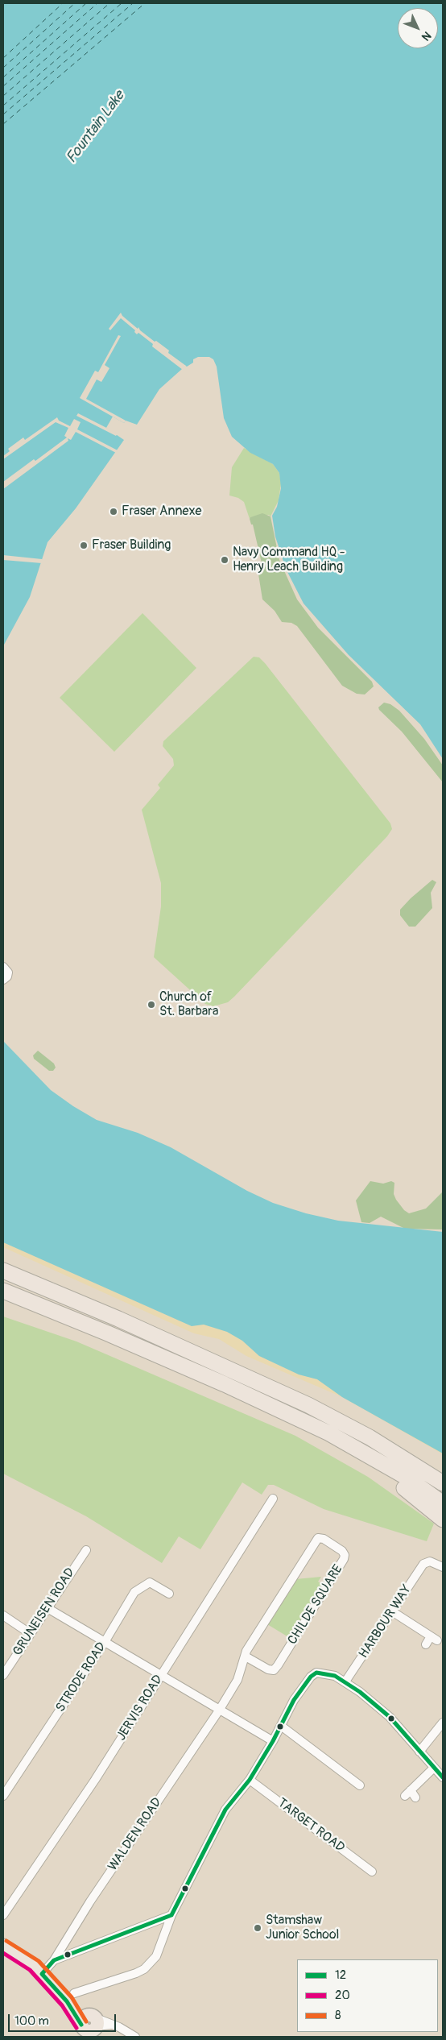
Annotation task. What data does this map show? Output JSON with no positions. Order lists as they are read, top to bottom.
{
  "streets": {
    "street": [
      "CHILDE SQUARE",
      "GRUNEISEN ROAD",
      "HARBOUR WAY",
      "STRODE ROAD",
      "JERVIS ROAD",
      "TARGET ROAD",
      "WALDEN ROAD"
    ]
  },
  "crossings": [
    ["CHILDE SQUARE", "WALDEN ROAD"]
  ],
  "water": ["Fountain Lake"],
  "places": [
    "Fraser Annexe",
    "Fraser Building",
    "Navy Command HQ - Henry Leach Building",
    "Church of St. Barbara",
    "Stamshaw Junior School"
  ],
  "lines": ["transit line 12", "transit line 8", "transit line 20"],
  "legend": ["12", "20", "8"],
  "scale_bar": "100 m",
  "north": "bottom right"
}
